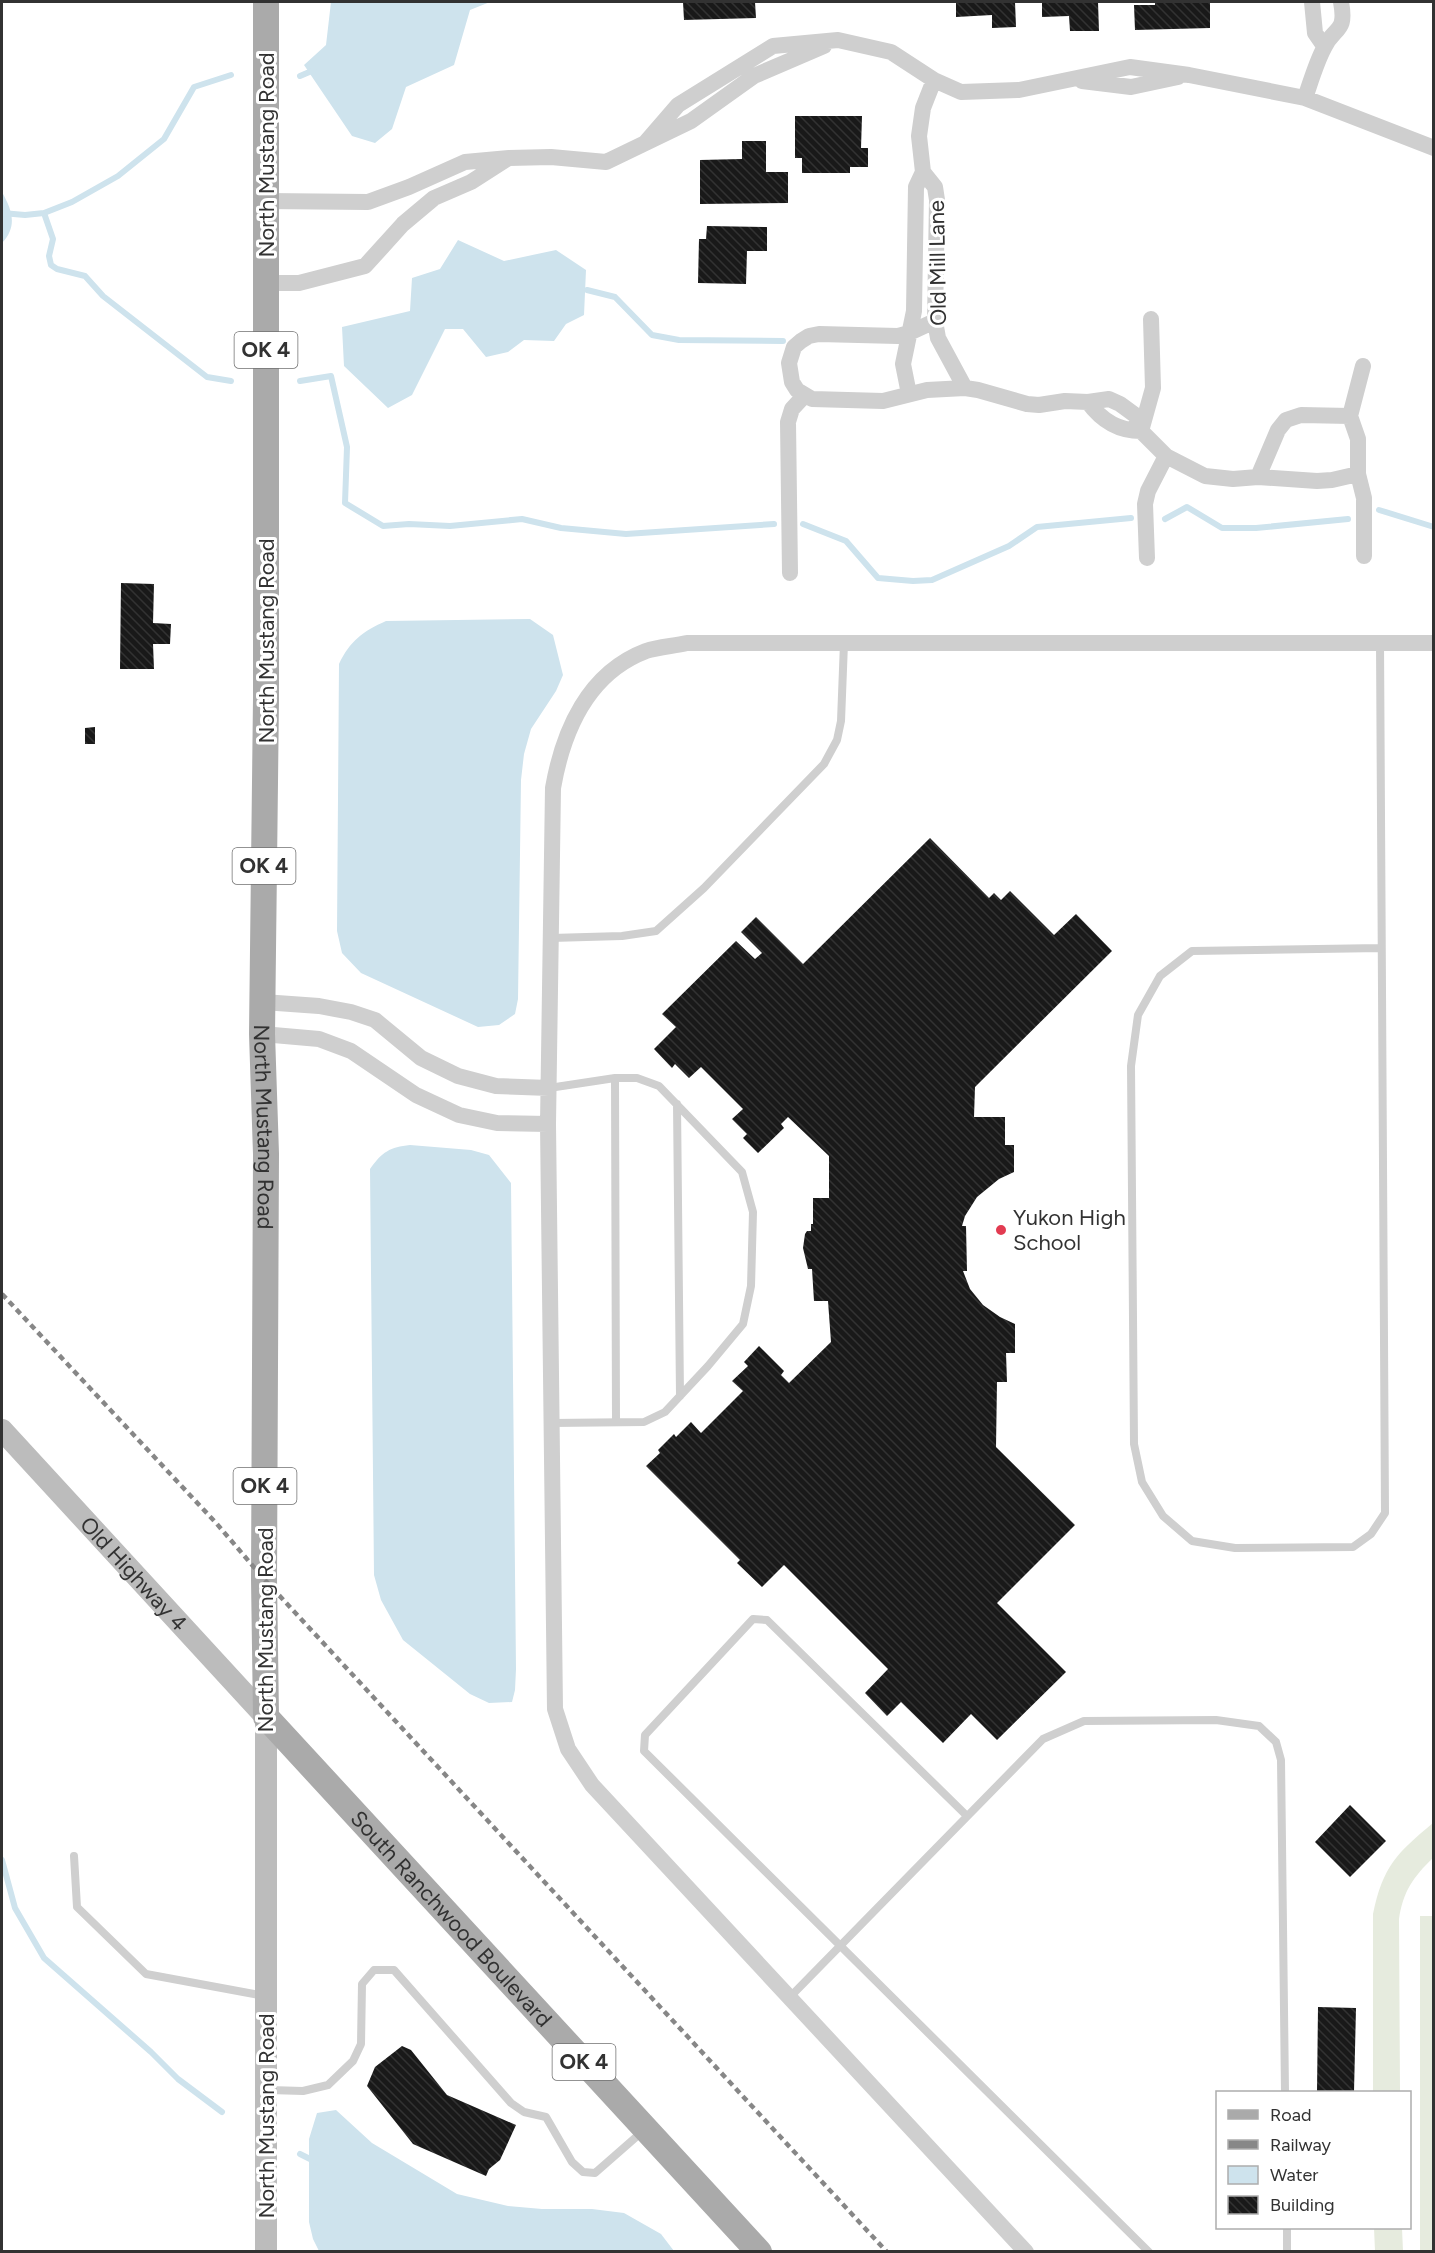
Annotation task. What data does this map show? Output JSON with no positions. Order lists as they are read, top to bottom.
{
  "streets": {
    "main road": [
      "North Mustang Road",
      "OK 4",
      "Old Highway 4",
      "South Ranchwood Boulevard"
    ],
    "street": ["Old Mill Lane"]
  },
  "crossings": [
    ["North Mustang Road", "Old Highway 4"],
    ["North Mustang Road", "South Ranchwood Boulevard"],
    ["Old Highway 4", "South Ranchwood Boulevard"]
  ],
  "places": ["Yukon High School"],
  "legend": [
    "Road",
    "Railway",
    "Water",
    "Building"
  ]
}
